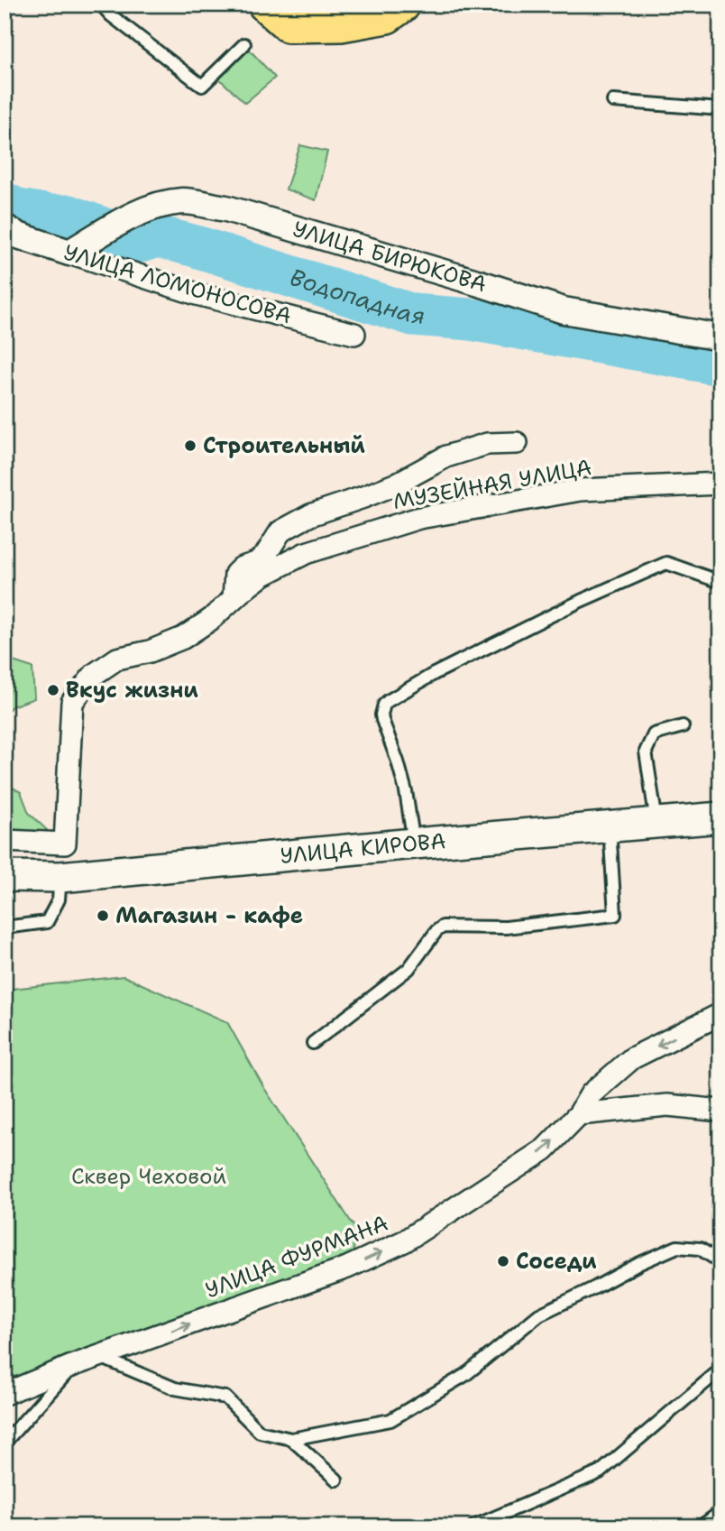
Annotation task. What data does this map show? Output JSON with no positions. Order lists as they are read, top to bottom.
{
  "streets": {
    "main road": ["УЛИЦА КИРОВА"],
    "street": [
      "УЛИЦА БИРЮКОВА",
      "УЛИЦА ЛОМОНОСОВА",
      "МУЗЕЙНАЯ УЛИЦА",
      "УЛИЦА ФУРМАНА"
    ]
  },
  "crossings": [
    ["УЛИЦА БИРЮКОВА", "УЛИЦА ЛОМОНОСОВА"]
  ],
  "water": ["Водопадная"],
  "parks": ["Сквер Чеховой"],
  "places": [
    "Строительный",
    "Вкус жизни",
    "Магазин - кафе",
    "Соседи"
  ]
}
